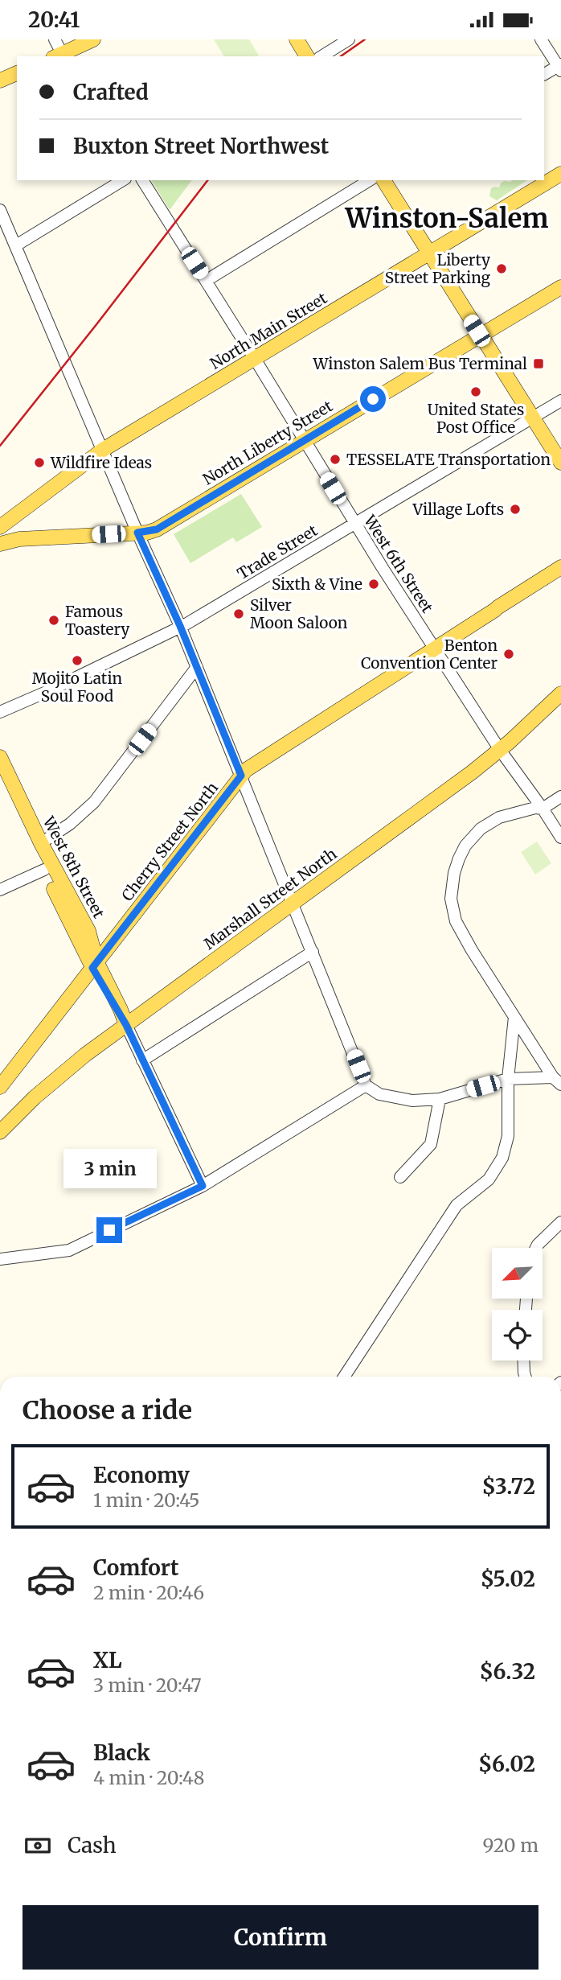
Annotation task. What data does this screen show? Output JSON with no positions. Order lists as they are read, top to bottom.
{
  "streets": {
    "main road": [
      "North Main Street",
      "North Liberty Street",
      "Cherry Street North",
      "West 8th Street",
      "Marshall Street North"
    ],
    "street": ["Trade Street", "West 6th Street"]
  },
  "crossings": [
    ["North Main Street", "West 6th Street"],
    ["North Liberty Street", "West 6th Street"],
    ["Trade Street", "West 6th Street"],
    ["West 6th Street", "Cherry Street North"],
    ["West 6th Street", "Marshall Street North"],
    ["Cherry Street North", "West 8th Street"],
    ["West 8th Street", "Marshall Street North"]
  ],
  "districts": ["Winston-Salem"],
  "places": {
    "other": [
      "Liberty Street Parking",
      "United States Post Office",
      "TESSELATE Transportation",
      "Wildfire Ideas",
      "Village Lofts",
      "Sixth & Vine",
      "Silver Moon Saloon",
      "Famous Toastery",
      "Benton Convention Center",
      "Mojito Latin Soul Food"
    ],
    "transit": ["Winston Salem Bus Terminal"]
  },
  "north": "bottom left",
  "page": {
    "status": "20:41",
    "banner": ["Crafted", "Buxton Street Northwest"],
    "bubble": "3 min",
    "heading": "Choose a ride",
    "list": [
      {
        "name": "Economy",
        "note": "1 min · 20:45",
        "value": "$3.72"
      },
      {
        "name": "Comfort",
        "note": "2 min · 20:46",
        "value": "$5.02"
      },
      {
        "name": "XL",
        "note": "3 min · 20:47",
        "value": "$6.32"
      },
      {
        "name": "Black",
        "note": "4 min · 20:48",
        "value": "$6.02"
      }
    ],
    "pay": ["Cash", "920 m"],
    "buttons": "Confirm"
  }
}
